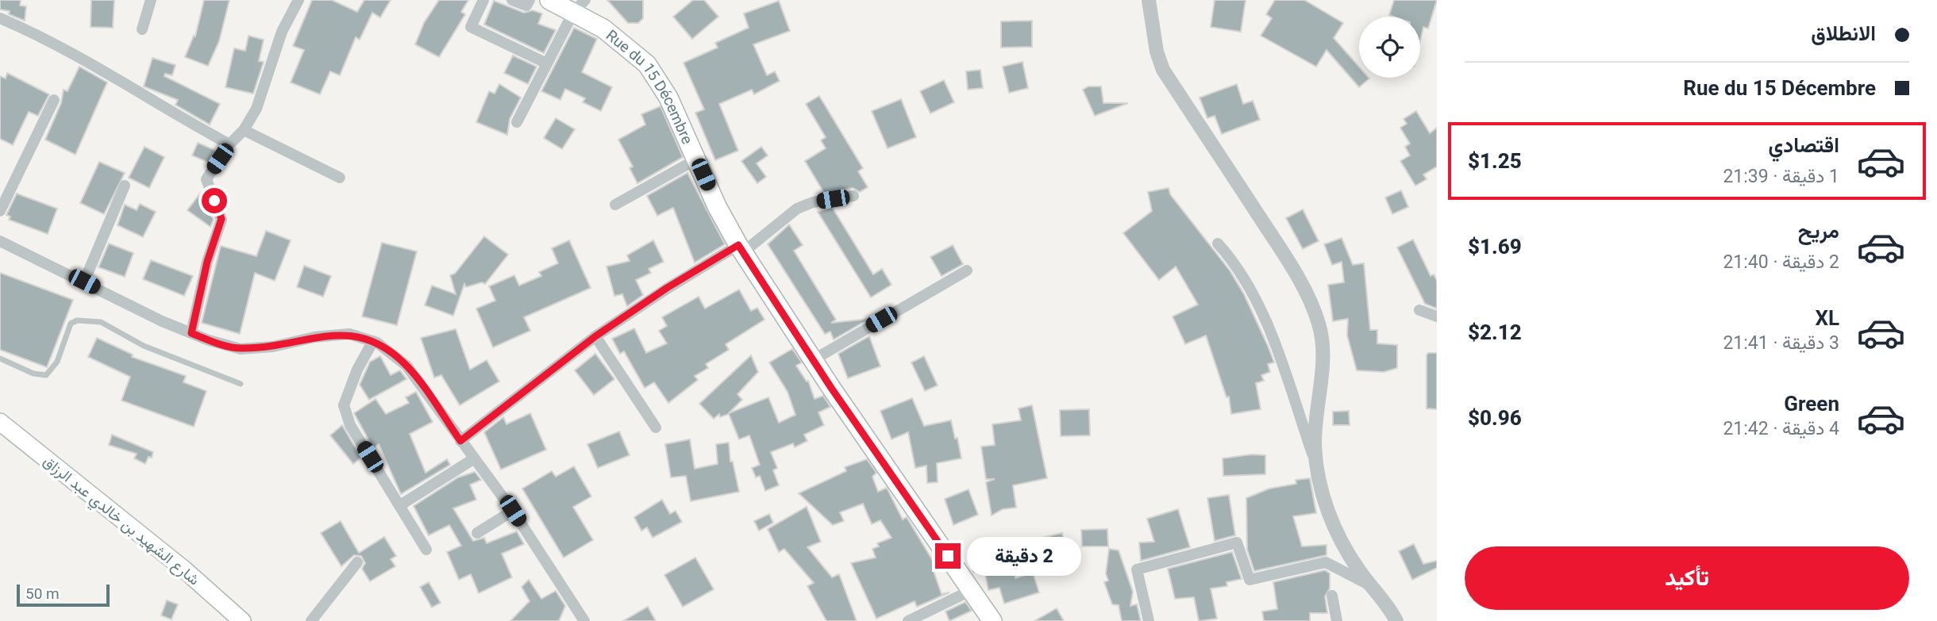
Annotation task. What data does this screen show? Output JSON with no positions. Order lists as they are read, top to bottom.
{
  "streets": {
    "main road": ["Rue du 15 Décembre", "شارع الشهيد بن خالدي عبد الرزاق"]
  },
  "scale_bar": "50 m",
  "page": {
    "banner": ["الانطلاق", "Rue du 15 Décembre"],
    "list": [
      {
        "name": "اقتصادي",
        "note": "1 دقيقة · 21:39",
        "value": "$1.25"
      },
      {
        "name": "مريح",
        "note": "2 دقيقة · 21:40",
        "value": "$1.69"
      },
      {
        "name": "XL",
        "note": "3 دقيقة · 21:41",
        "value": "$2.12"
      },
      {
        "name": "Green",
        "note": "4 دقيقة · 21:42",
        "value": "$0.96"
      }
    ],
    "buttons": "تأكيد",
    "bubble": "2 دقيقة",
    "scale": "50 m"
  }
}
